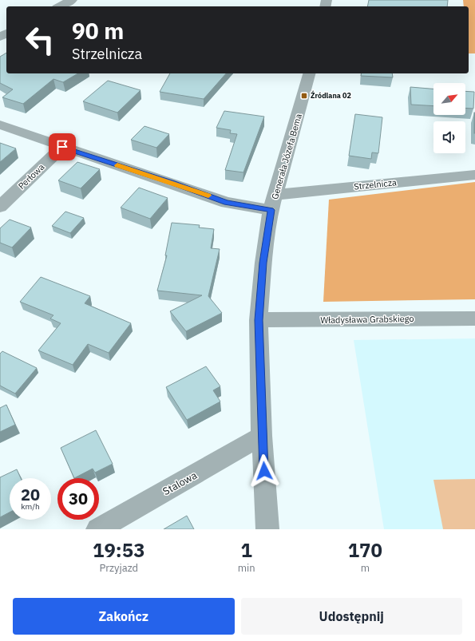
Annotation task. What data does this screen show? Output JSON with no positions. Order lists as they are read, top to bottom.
{
  "streets": {
    "street": [
      "Generała Józefa Bema",
      "Perłowa",
      "Strzelnicza",
      "Władysława Grabskiego",
      "Stalowa"
    ]
  },
  "crossings": [
    ["Generała Józefa Bema", "Strzelnicza"],
    ["Generała Józefa Bema", "Władysława Grabskiego"],
    ["Generała Józefa Bema", "Stalowa"]
  ],
  "places": {
    "transit": ["Źródlana 02"]
  },
  "north": "top right",
  "page": {
    "turn": ["90 m", "Strzelnicza"],
    "speed": "20 km/h",
    "limit": "30",
    "eta": [
      "19:53",
      "Przyjazd",
      "1",
      "min",
      "170",
      "m"
    ],
    "buttons": ["Zakończ", "Udostępnij"]
  }
}
